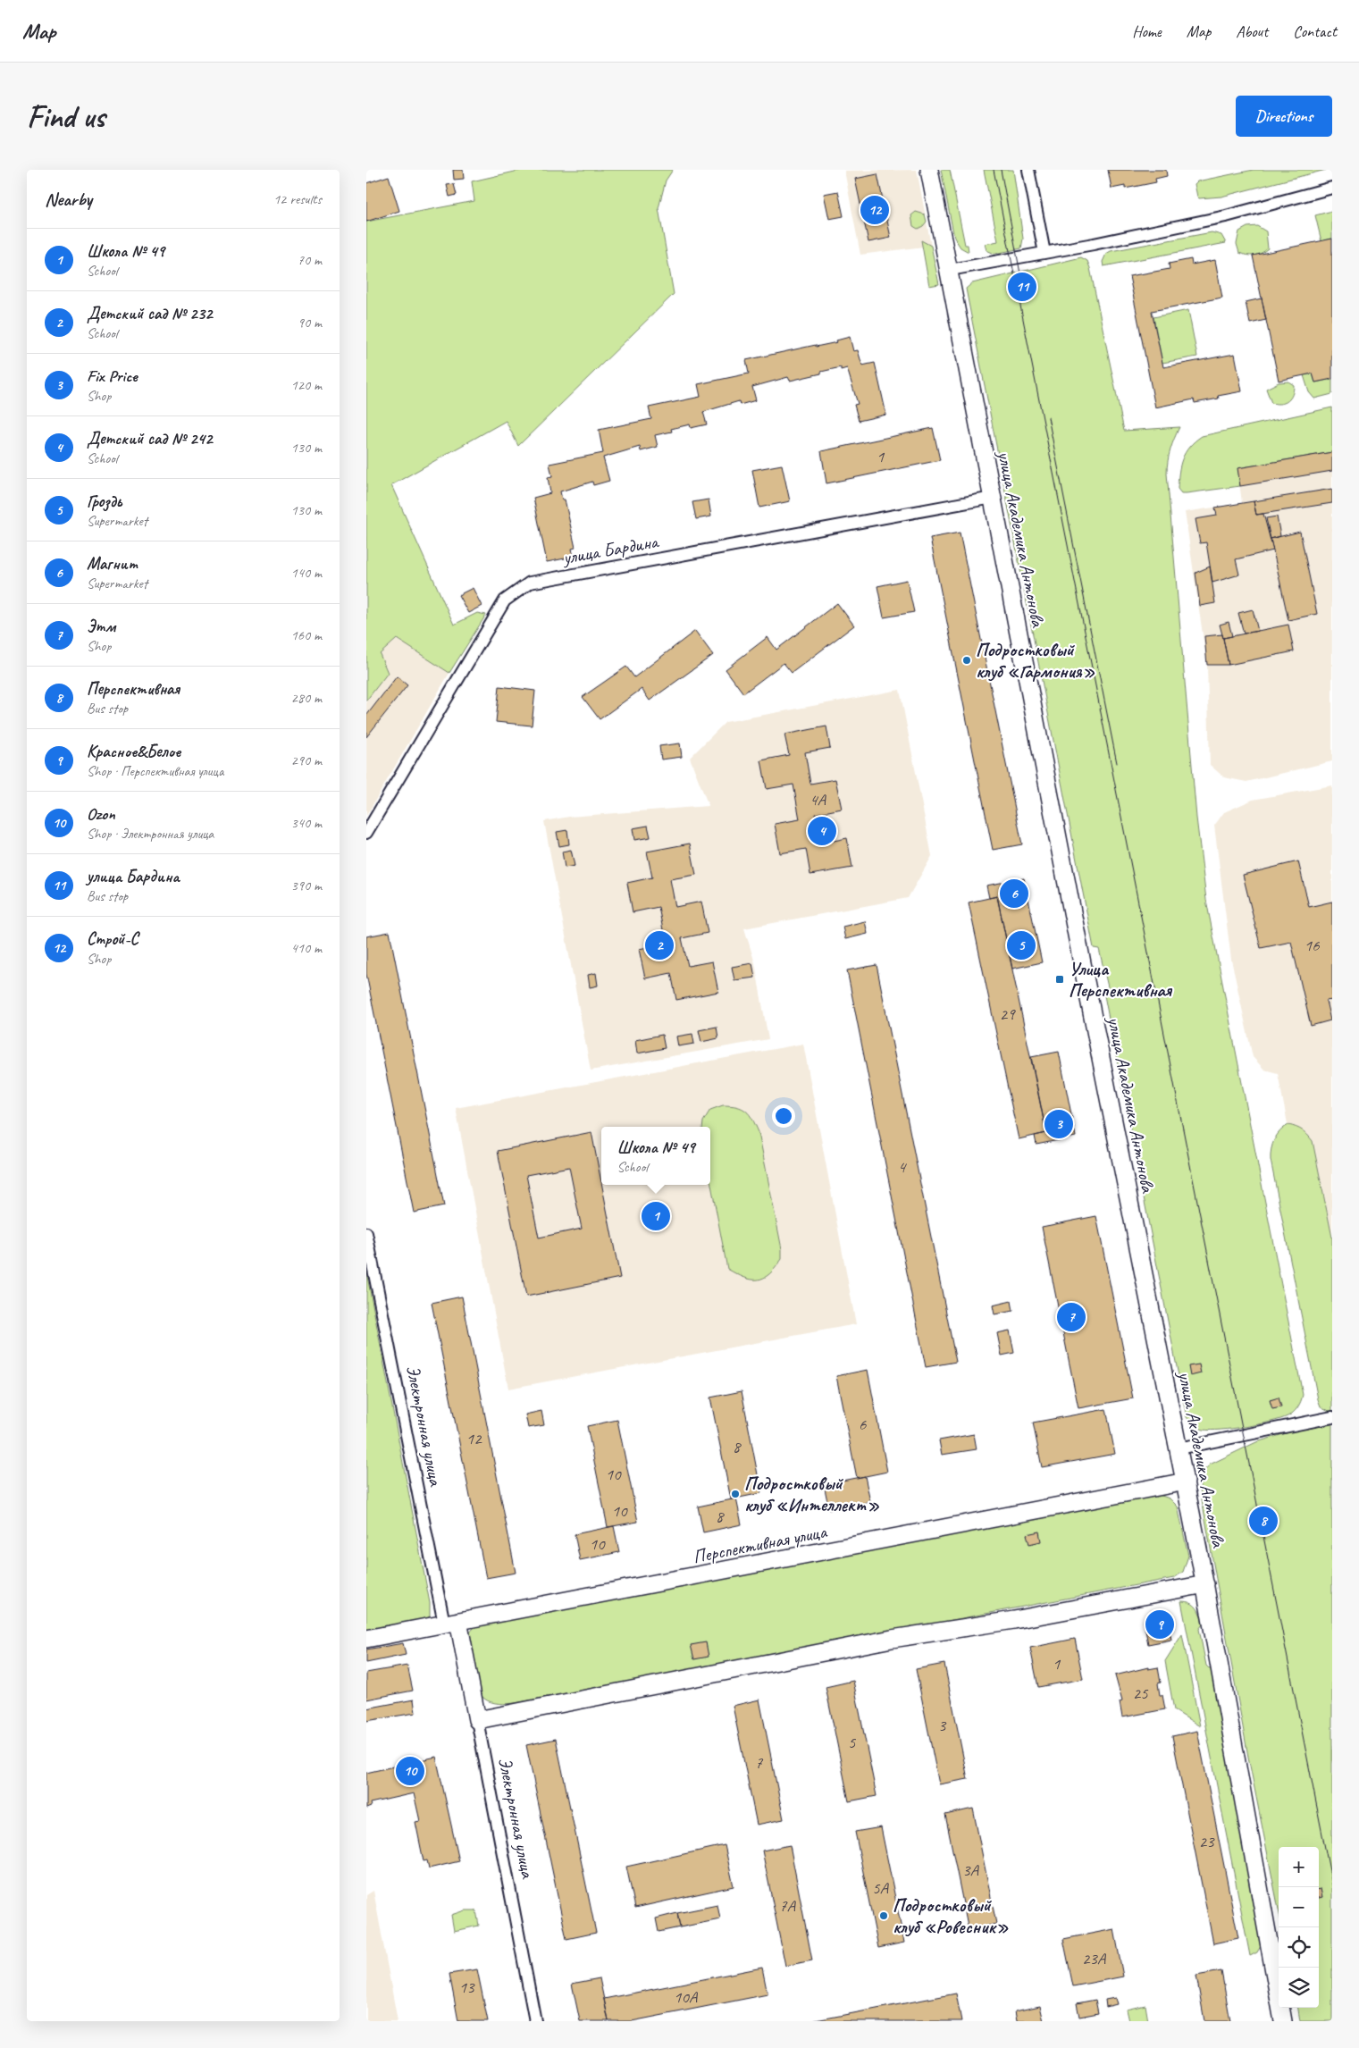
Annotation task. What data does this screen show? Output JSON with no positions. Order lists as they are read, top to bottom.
{
  "streets": {
    "main road": ["улица Академика Антонова", "Электронная улица", "Перспективная улица"],
    "street": ["улица Бардина"]
  },
  "crossings": [
    ["улица Академика Антонова", "улица Бардина"],
    ["улица Академика Антонова", "Перспективная улица"],
    ["Электронная улица", "Перспективная улица"]
  ],
  "places": {
    "other": ["Подростковый клуб «Гармония»", "Подростковый клуб «Интеллект»", "Подростковый клуб «Ровесник»"],
    "transit": ["Улица Перспективная"]
  },
  "house_numbers": [
    "1",
    "4А",
    "16",
    "29",
    "4",
    "6",
    "12",
    "8",
    "10",
    "10",
    "8",
    "10",
    "1",
    "25",
    "3",
    "5",
    "7",
    "23",
    "3А",
    "5А",
    "7А",
    "23А",
    "13",
    "10А"
  ],
  "page": {
    "header": "Map",
    "nav": [
      "Home",
      "Map",
      "About",
      "Contact"
    ],
    "buttons": "Directions",
    "title": "Find us",
    "heading": ["Nearby", "12 results"],
    "pins": [
      "12",
      "11",
      "4",
      "6",
      "2",
      "5",
      "3",
      "1",
      "7",
      "8",
      "9",
      "10"
    ],
    "list": [
      {
        "mark": "1",
        "name": "Школа № 49",
        "note": "School",
        "value": "70 m"
      },
      {
        "mark": "2",
        "name": "Детский сад № 232",
        "note": "School",
        "value": "90 m"
      },
      {
        "mark": "3",
        "name": "Fix Price",
        "note": "Shop",
        "value": "120 m"
      },
      {
        "mark": "4",
        "name": "Детский сад № 242",
        "note": "School",
        "value": "130 m"
      },
      {
        "mark": "5",
        "name": "Гроздь",
        "note": "Supermarket",
        "value": "130 m"
      },
      {
        "mark": "6",
        "name": "Магнит",
        "note": "Supermarket",
        "value": "140 m"
      },
      {
        "mark": "7",
        "name": "Этм",
        "note": "Shop",
        "value": "160 m"
      },
      {
        "mark": "8",
        "name": "Перспективная",
        "note": "Bus stop",
        "value": "280 m"
      },
      {
        "mark": "9",
        "name": "Красное&Белое",
        "note": "Shop · Перспективная улица",
        "value": "290 m"
      },
      {
        "mark": "10",
        "name": "Ozon",
        "note": "Shop · Электронная улица",
        "value": "340 m"
      },
      {
        "mark": "11",
        "name": "улица Бардина",
        "note": "Bus stop",
        "value": "390 m"
      },
      {
        "mark": "12",
        "name": "Строй-С",
        "note": "Shop",
        "value": "410 m"
      }
    ],
    "popup": ["Школа № 49", "School"],
    "map_buttons": ["+", "−"]
  }
}
